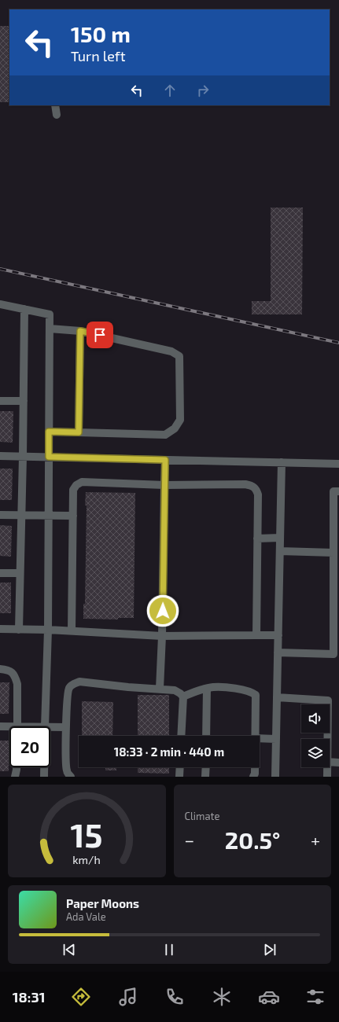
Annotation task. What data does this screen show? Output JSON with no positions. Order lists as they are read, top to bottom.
{
  "page": {
    "turn": ["150 m", "Turn left"],
    "limit": "20",
    "trip": "18:33 · 2 min · 440 m",
    "tile": "Climate",
    "heat": ["−", "20.5°", "+"],
    "song": ["Paper Moons", "Ada Vale"],
    "tabs": "18:31",
    "gauge": ["15", "km/h"]
  }
}
